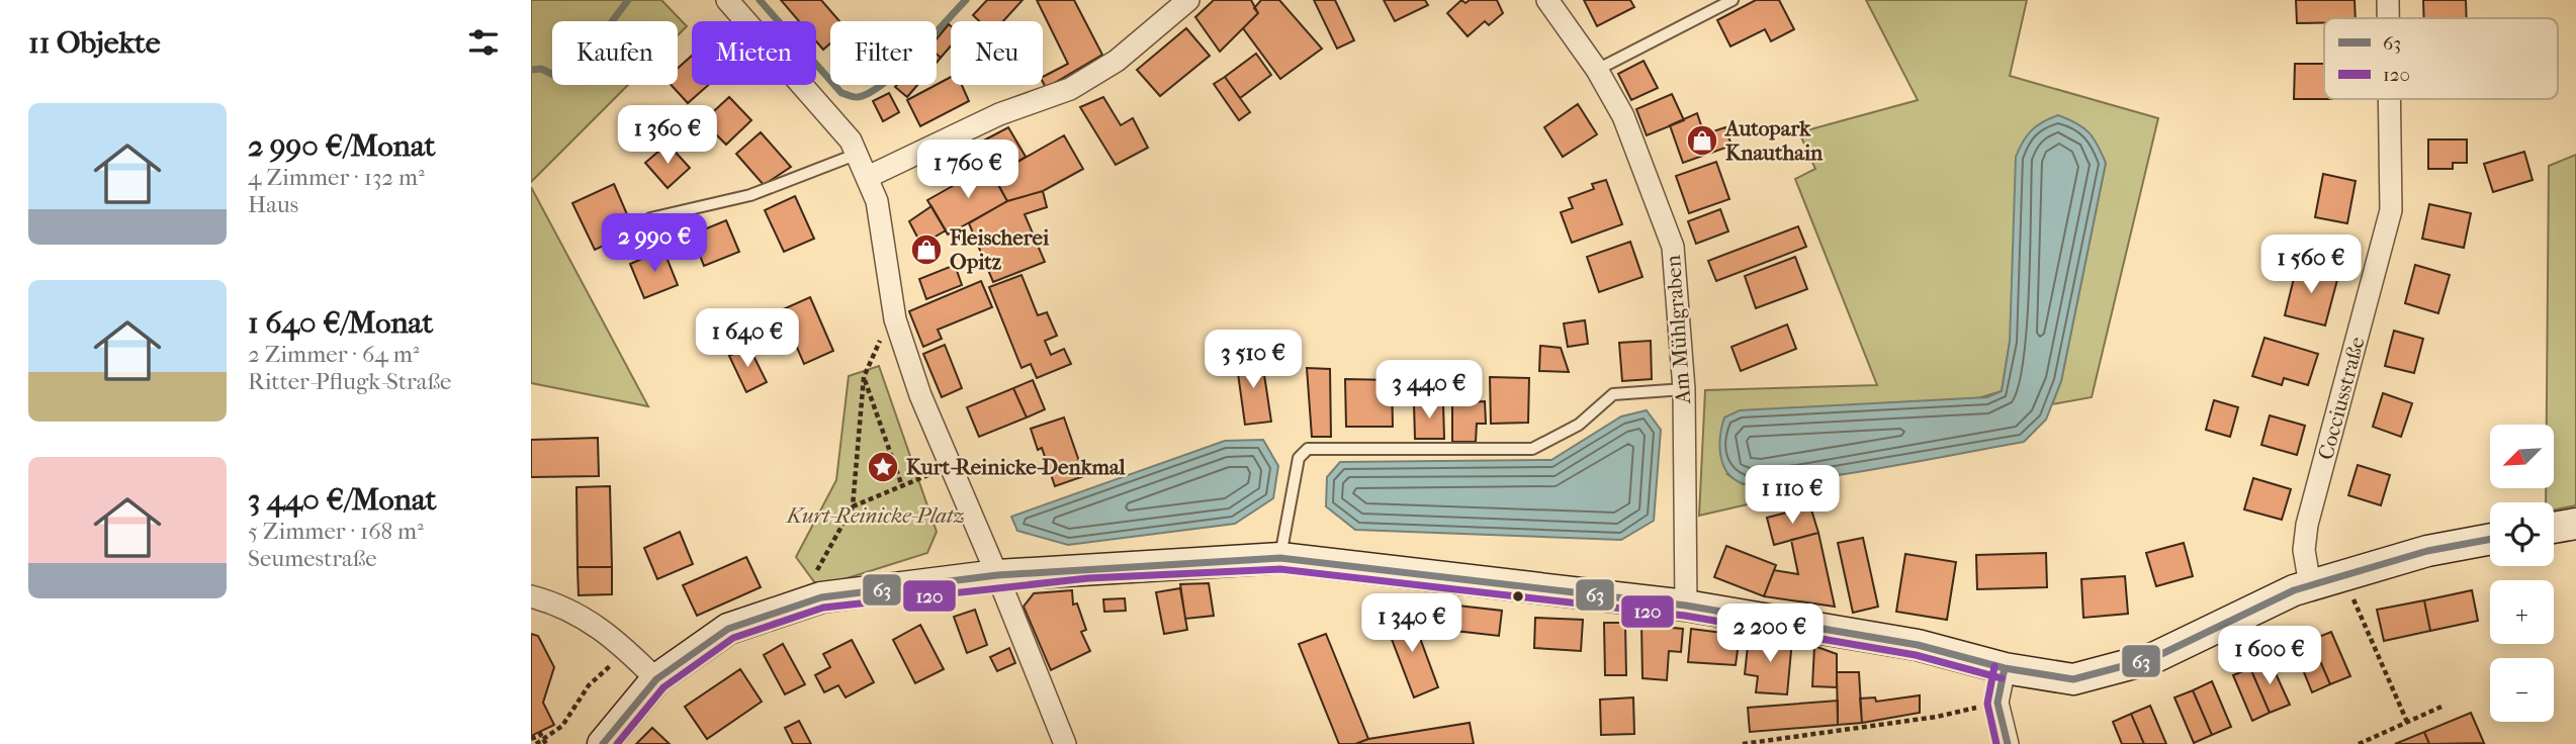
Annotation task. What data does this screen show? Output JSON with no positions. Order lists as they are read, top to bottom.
{
  "streets": {
    "street": ["Am Mühlgraben", "Cocciusstraße"]
  },
  "parks": ["Kurt-Reinicke-Platz"],
  "places": {
    "shop": ["Autopark Knauthain", "Fleischerei Opitz"],
    "place": ["Kurt-Reinicke-Denkmal"]
  },
  "lines": ["transit line 63", "transit line 120"],
  "legend": ["63", "120"],
  "north": "bottom left",
  "page": {
    "heading": "11 Objekte",
    "chip": [
      "Kaufen",
      "Mieten",
      "Filter",
      "Neu"
    ],
    "list": [
      {
        "name": "2 990 €/Monat",
        "note": "4 Zimmer · 132 m² · Haus"
      },
      {
        "name": "1 640 €/Monat",
        "note": "2 Zimmer · 64 m² · Ritter-Pflugk-Straße"
      },
      {
        "name": "3 440 €/Monat",
        "note": "5 Zimmer · 168 m² · Seumestraße"
      }
    ],
    "price": [
      "1 360 €",
      "1 760 €",
      "2 990 €",
      "1 560 €",
      "1 640 €",
      "3 510 €",
      "3 440 €",
      "1 110 €",
      "1 340 €",
      "2 200 €",
      "1 600 €"
    ],
    "map_buttons": ["+", "−"]
  }
}
